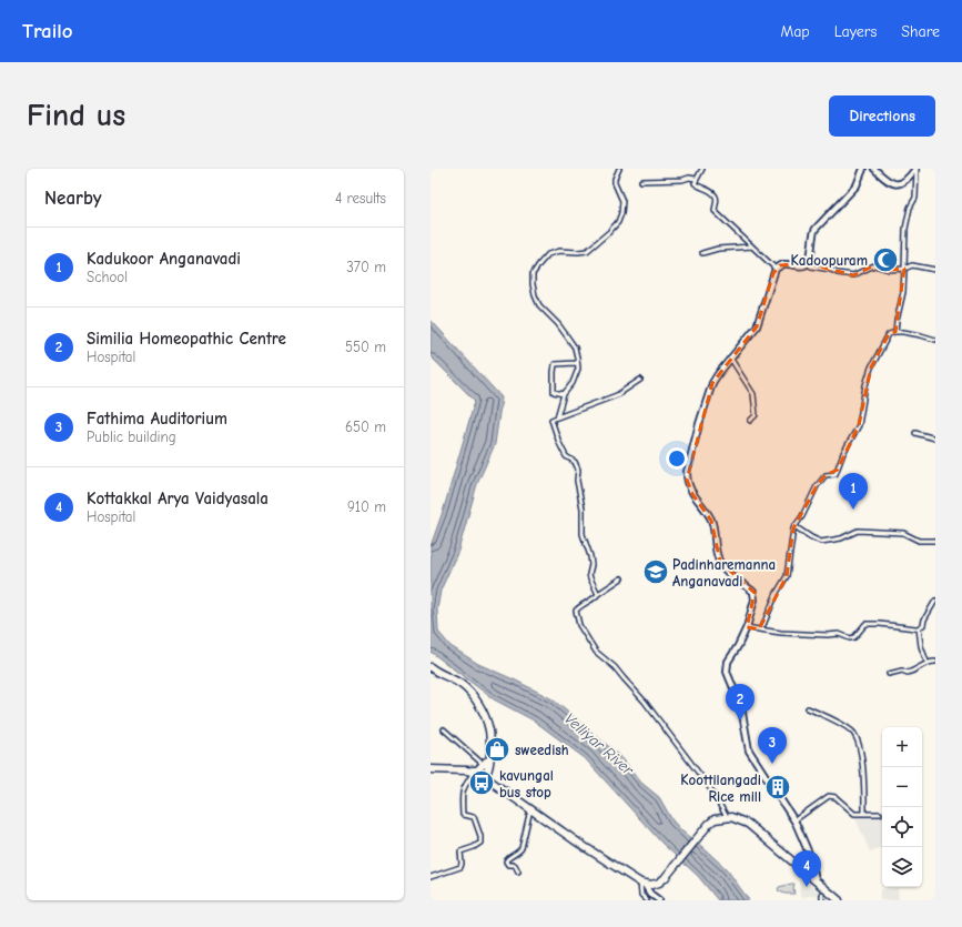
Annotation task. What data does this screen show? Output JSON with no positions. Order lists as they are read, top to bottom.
{
  "water": ["Velliyar River"],
  "places": {
    "mosque": ["Kadoopuram"],
    "school or university": ["Padinharemanna Anganavadi"],
    "shop": ["sweedish"],
    "bus stop": ["kavungal bus stop"],
    "building": ["Koottilangadi Rice mill"]
  },
  "page": {
    "header": "Trailo",
    "nav": ["Map", "Layers", "Share"],
    "buttons": "Directions",
    "title": "Find us",
    "heading": ["Nearby", "4 results"],
    "list": [
      {
        "mark": "1",
        "name": "Kadukoor Anganavadi",
        "note": "School",
        "value": "370 m"
      },
      {
        "mark": "2",
        "name": "Similia Homeopathic Centre",
        "note": "Hospital",
        "value": "550 m"
      },
      {
        "mark": "3",
        "name": "Fathima Auditorium",
        "note": "Public building",
        "value": "650 m"
      },
      {
        "mark": "4",
        "name": "Kottakkal Arya Vaidyasala",
        "note": "Hospital",
        "value": "910 m"
      }
    ],
    "pins": [
      "1",
      "2",
      "3",
      "4"
    ],
    "map_buttons": ["+", "−"]
  }
}
